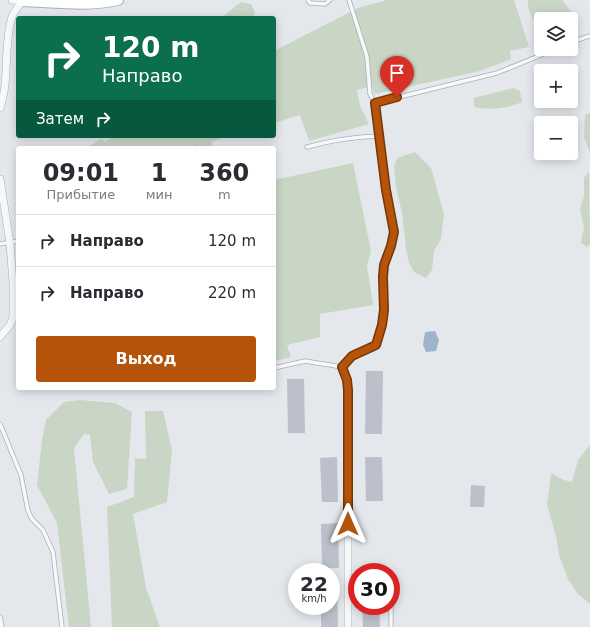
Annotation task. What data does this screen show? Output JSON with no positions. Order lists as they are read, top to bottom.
{
  "page": {
    "map_buttons": ["+", "−"],
    "turn": ["120 m", "Направо"],
    "then": "Затем",
    "eta": [
      "09:01",
      "Прибытие",
      "1",
      "мин",
      "360",
      "m"
    ],
    "list": [
      {
        "name": "Направо",
        "value": "120 m"
      },
      {
        "name": "Направо",
        "value": "220 m"
      }
    ],
    "buttons": "Выход",
    "speed": "22 km/h",
    "limit": "30"
  }
}
